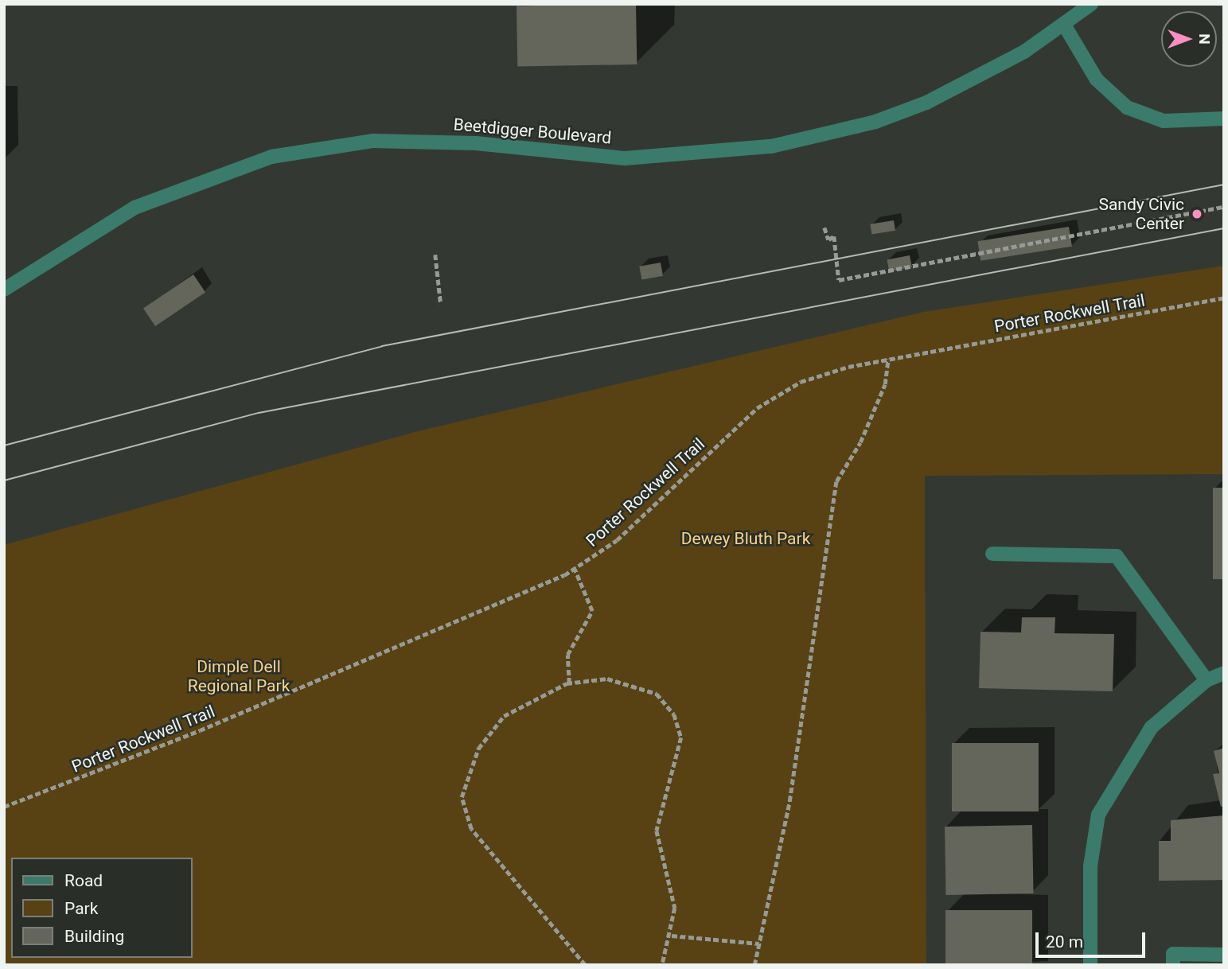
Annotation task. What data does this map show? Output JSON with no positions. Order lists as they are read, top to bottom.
{
  "streets": {
    "street": ["Beetdigger Boulevard"],
    "path": ["Porter Rockwell Trail"]
  },
  "parks": ["Dewey Bluth Park", "Dimple Dell Regional Park"],
  "places": ["Sandy Civic Center"],
  "legend": ["Road", "Park", "Building"],
  "scale_bar": "20 m",
  "north": "right"
}
